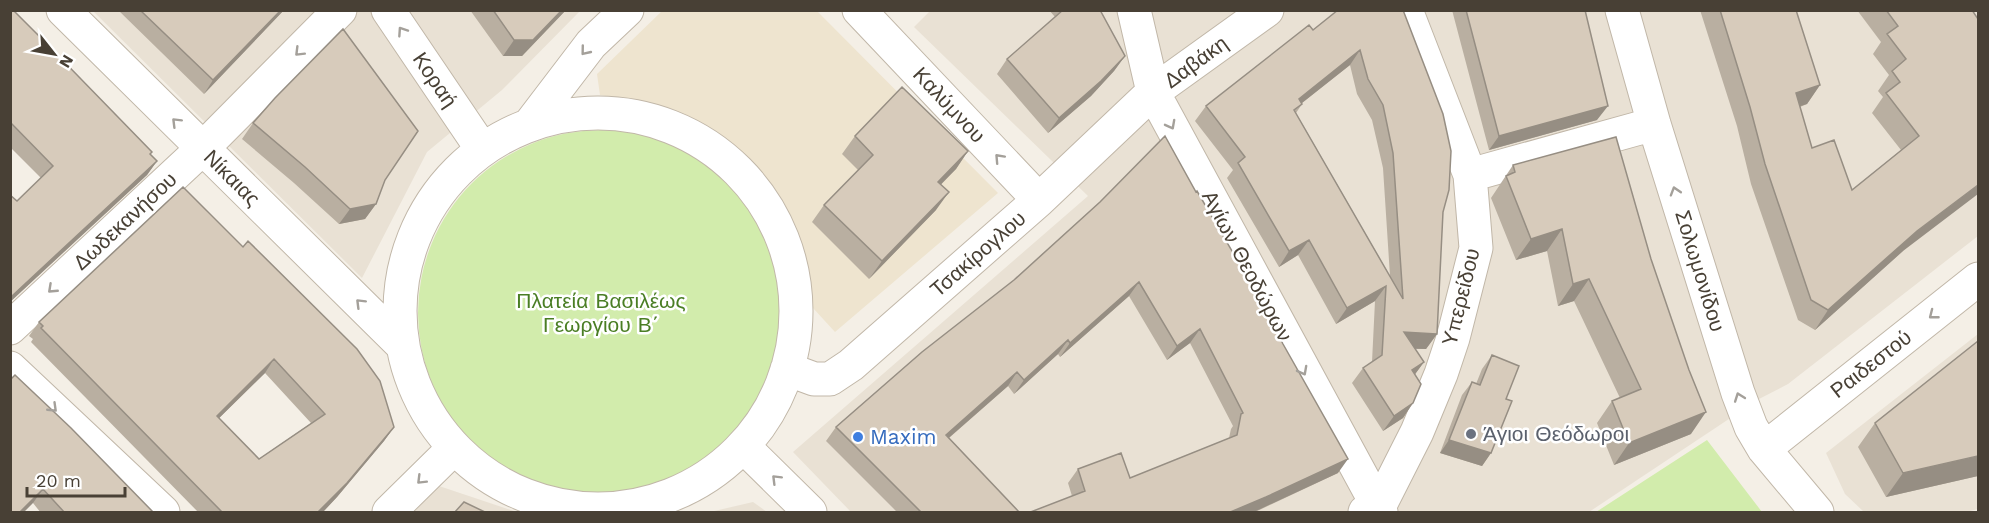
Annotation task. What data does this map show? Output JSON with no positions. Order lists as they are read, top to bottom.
{
  "streets": {
    "street": [
      "Δαβάκη",
      "Κοραή",
      "Καλύμνου",
      "Νίκαιας",
      "Δωδεκανήσου",
      "Τσακίρογλου",
      "Αγίων Θεοδώρων",
      "Σολωμονίδου",
      "Υπερείδου",
      "Ραιδεστού"
    ]
  },
  "crossings": [
    ["Δαβάκη", "Τσακίρογλου"],
    ["Δαβάκη", "Αγίων Θεοδώρων"],
    ["Καλύμνου", "Τσακίρογλου"],
    ["Νίκαιας", "Δωδεκανήσου"],
    ["Τσακίρογλου", "Αγίων Θεοδώρων"],
    ["Αγίων Θεοδώρων", "Υπερείδου"],
    ["Σολωμονίδου", "Ραιδεστού"]
  ],
  "one_way": [
    "Κοραή",
    "Καλύμνου",
    "Δωδεκανήσου",
    "Αγίων Θεοδώρων",
    "Σολωμονίδου",
    "Ραιδεστού"
  ],
  "parks": ["Πλατεία Βασιλέως Γεωργίου Β΄"],
  "places": ["Άγιοι Θεόδωροι", "Maxim"],
  "scale_bar": "20 m",
  "north": "bottom right"
}
